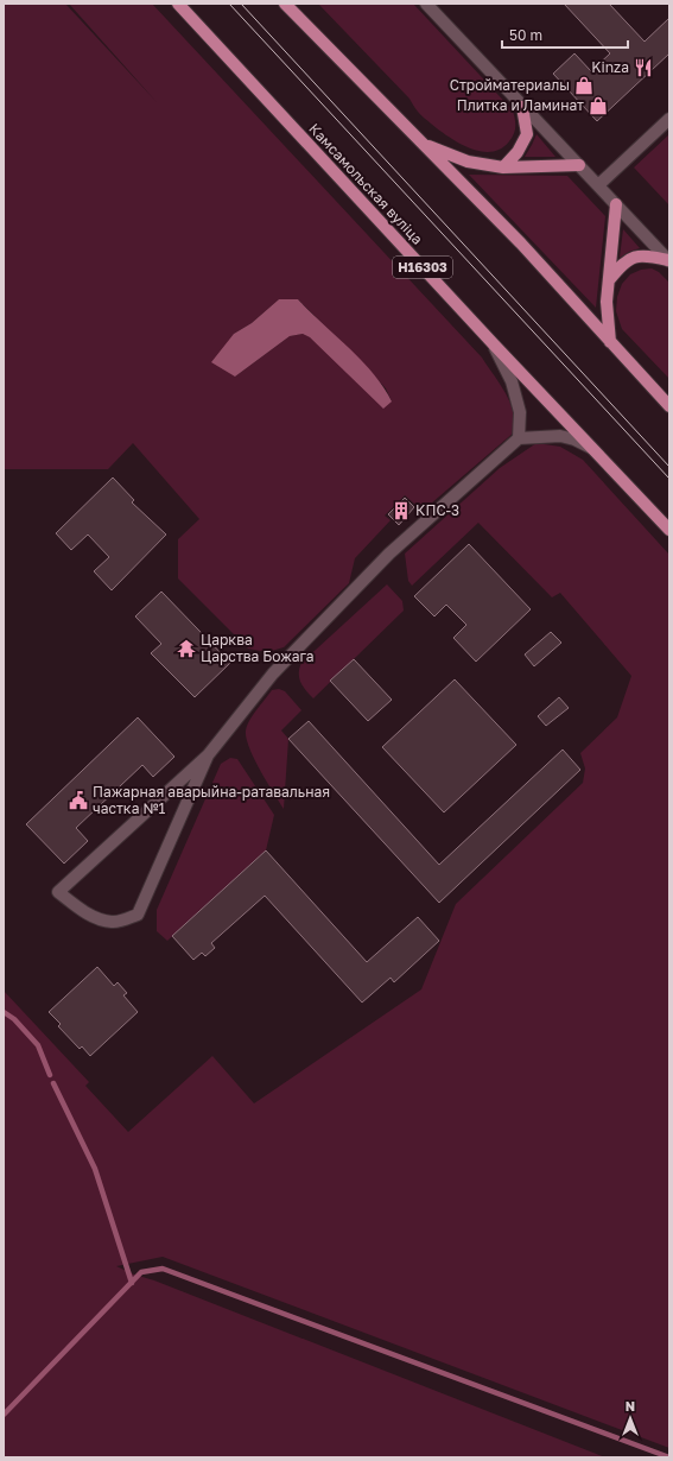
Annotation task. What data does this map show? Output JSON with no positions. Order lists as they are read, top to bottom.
{
  "streets": {
    "main road": ["Камсамольская вуліца", "Н16303"]
  },
  "places": {
    "restaurant": ["Kinza"],
    "shop": ["Стройматериалы", "Плитка и Ламинат"],
    "building": ["КПС-3"],
    "temple": ["Царква Царства Божага"],
    "public building": ["Пажарная аварыйна-ратавальная частка №1"]
  },
  "scale_bar": "50 m",
  "north": "top"
}
